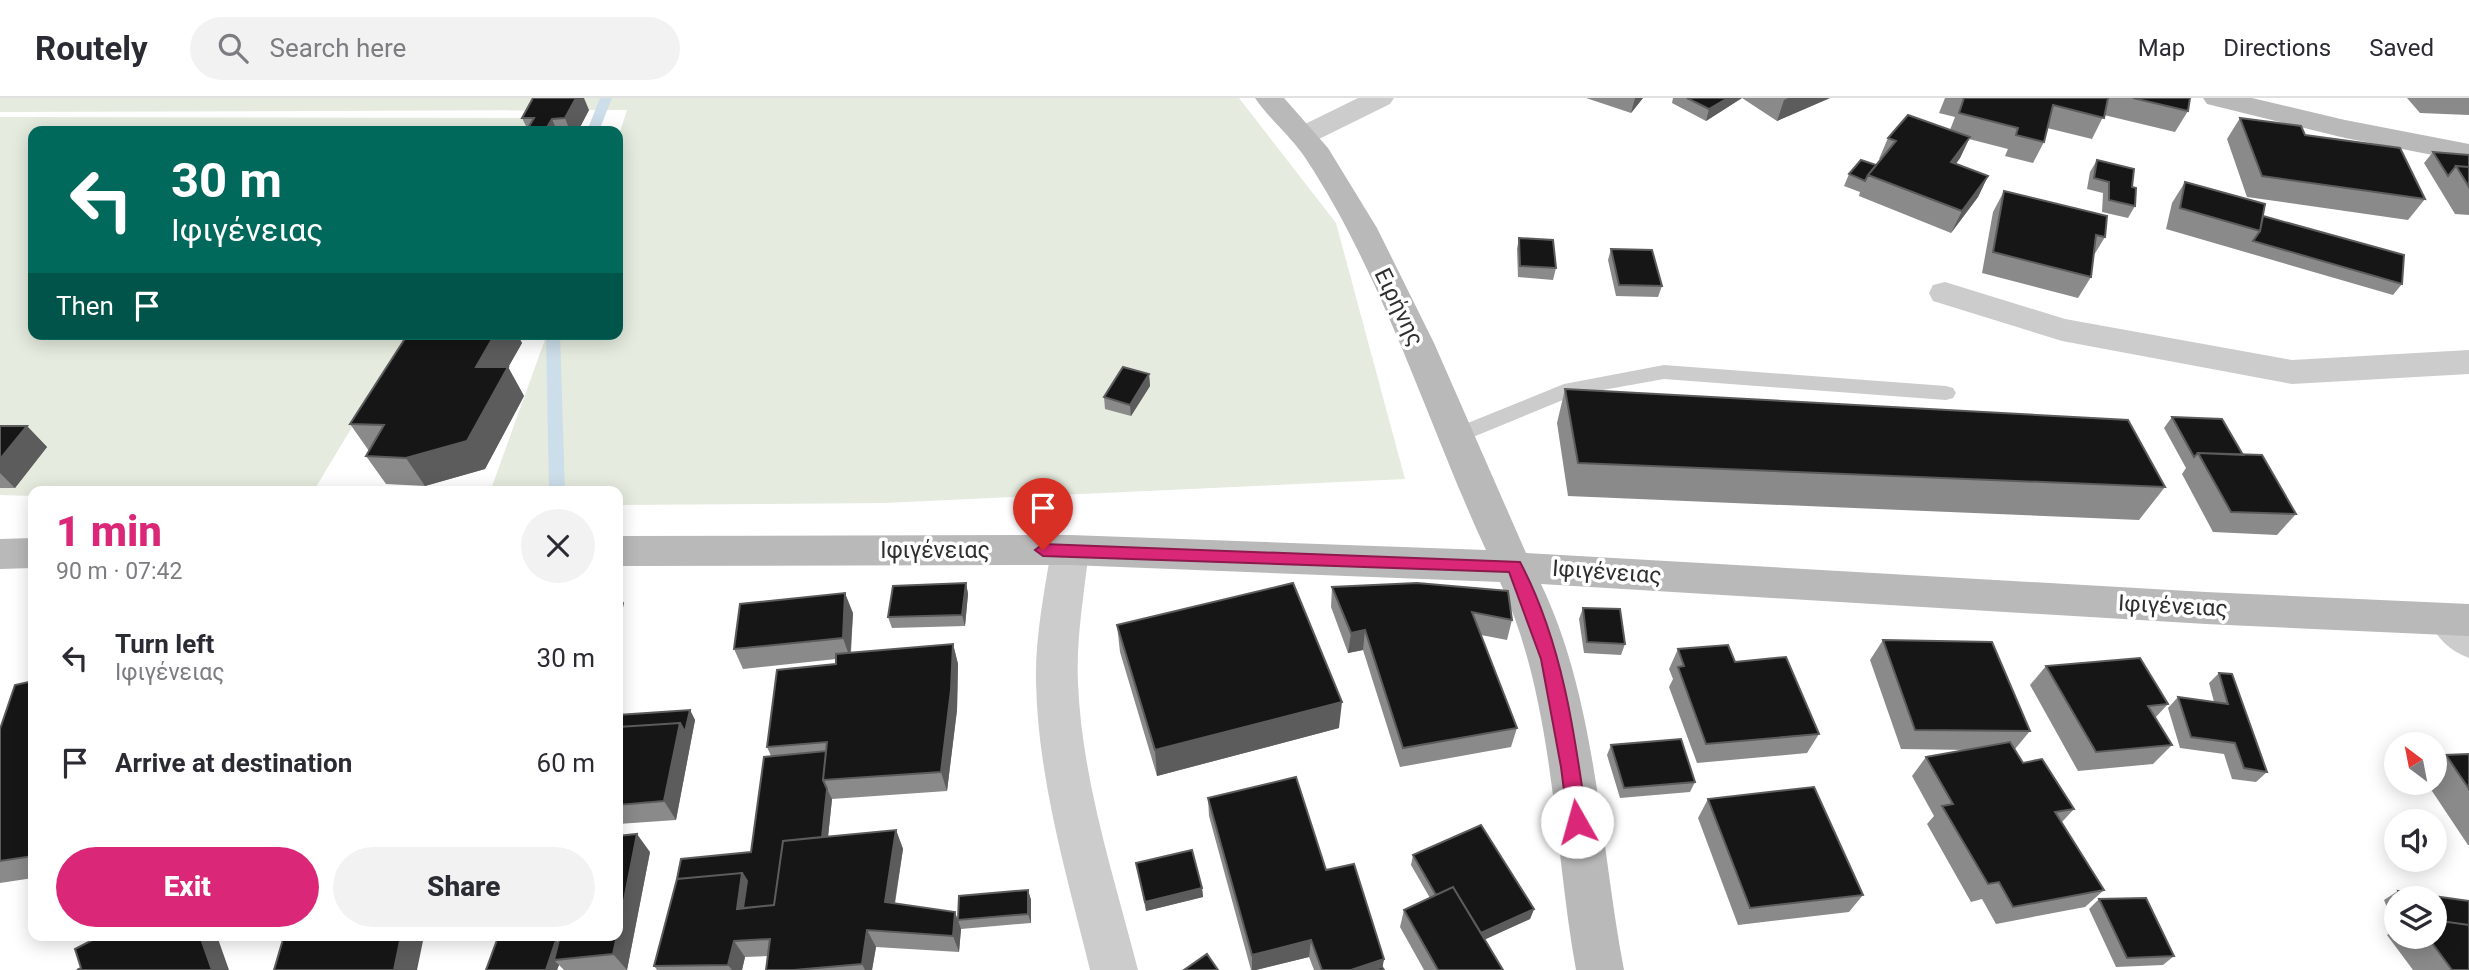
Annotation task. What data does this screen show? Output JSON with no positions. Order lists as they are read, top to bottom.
{
  "streets": {
    "street": ["Ειρήνης", "Ιφιγένειας"]
  },
  "crossings": [
    ["Ειρήνης", "Ιφιγένειας"]
  ],
  "north": "top left",
  "page": {
    "header": "Routely",
    "search": "Search here",
    "nav": ["Map", "Directions", "Saved"],
    "turn": ["30 m", "Ιφιγένειας"],
    "then": "Then",
    "heading": ["1 min", "90 m · 07:42"],
    "list": [
      {
        "name": "Turn left",
        "note": "Ιφιγένειας",
        "value": "30 m"
      },
      {
        "name": "Arrive at destination",
        "value": "60 m"
      }
    ],
    "buttons": ["Exit", "Share"]
  }
}
